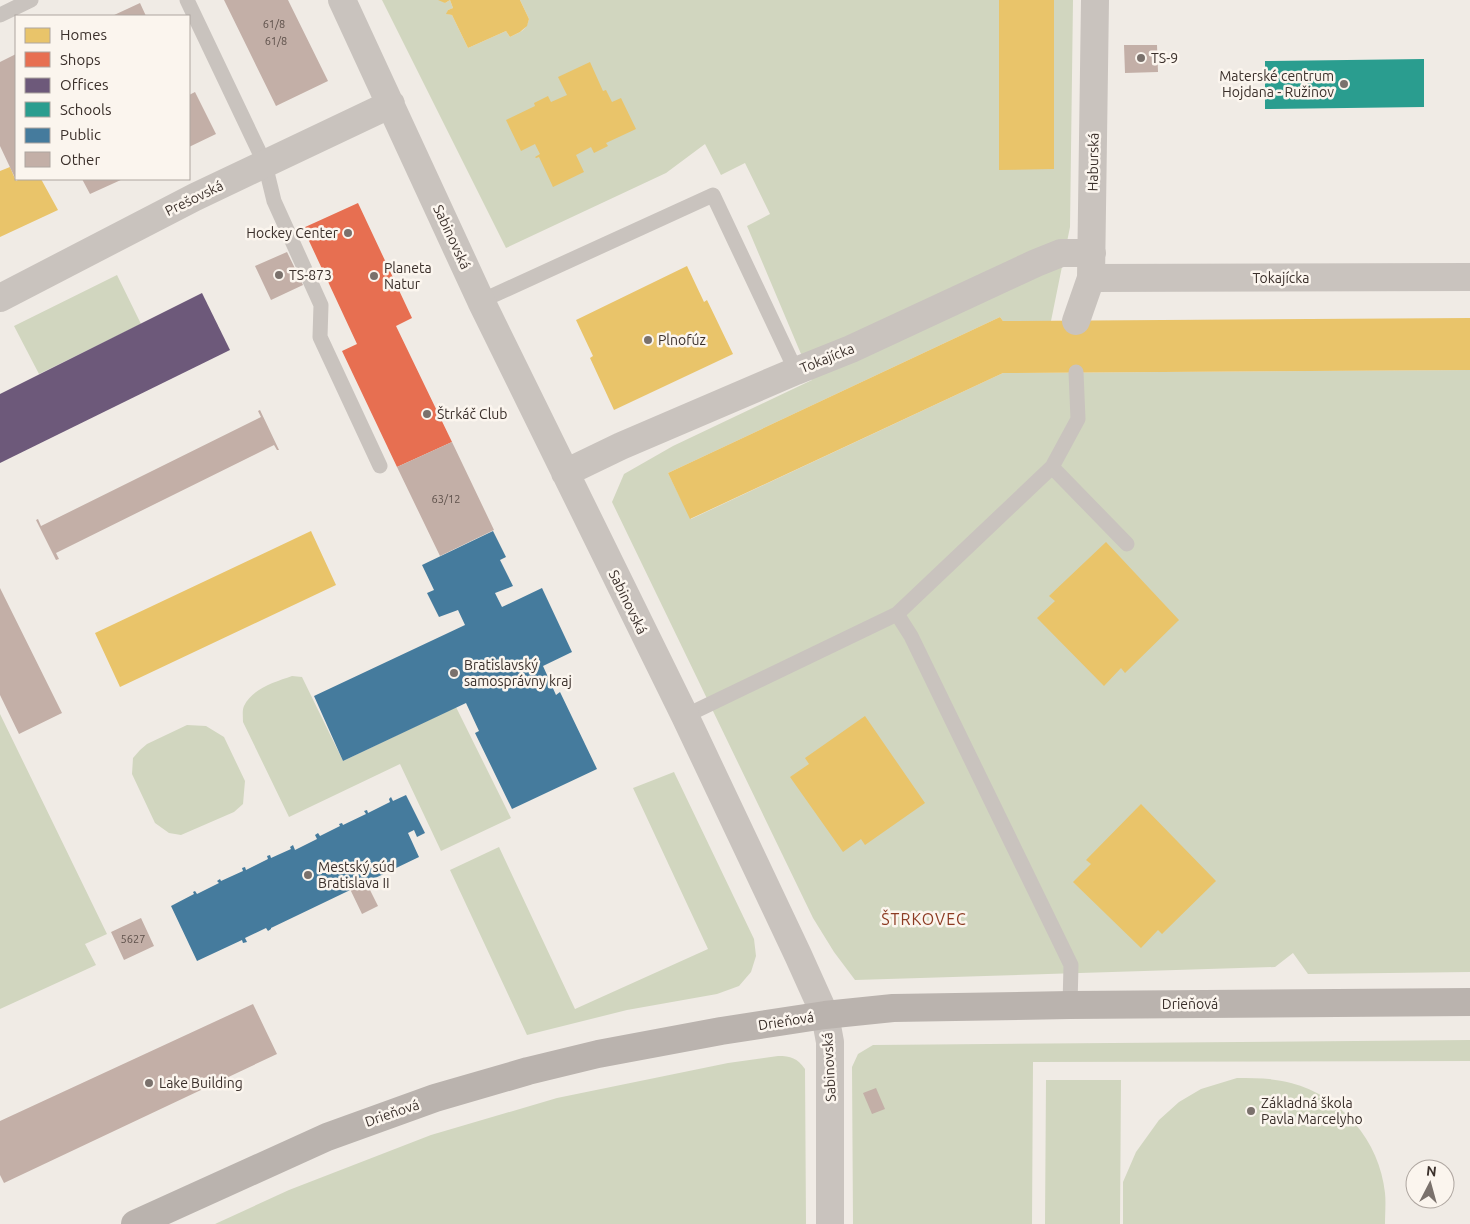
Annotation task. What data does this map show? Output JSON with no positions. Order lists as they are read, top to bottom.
{
  "streets": {
    "street": [
      "Haburská",
      "Prešovská",
      "Sabinovská",
      "Tokajícka",
      "Drieňová"
    ]
  },
  "crossings": [
    ["Haburská", "Tokajícka"],
    ["Prešovská", "Sabinovská"],
    ["Sabinovská", "Tokajícka"],
    ["Sabinovská", "Drieňová"]
  ],
  "districts": ["ŠTRKOVEC"],
  "places": [
    "TS-9",
    "Materské centrum Hojdana - Ružinov",
    "Hockey Center",
    "TS-873",
    "Planeta Natur",
    "Plnofúz",
    "Štrkáč Club",
    "Bratislavský samosprávny kraj",
    "Mestský súd Bratislava II",
    "Lake Building",
    "Základná škola Pavla Marcelyho"
  ],
  "house_numbers": [
    "61/8",
    "61/8",
    "63/12",
    "5627"
  ],
  "legend": [
    "Homes",
    "Shops",
    "Offices",
    "Schools",
    "Public",
    "Other"
  ],
  "north": "top"
}
